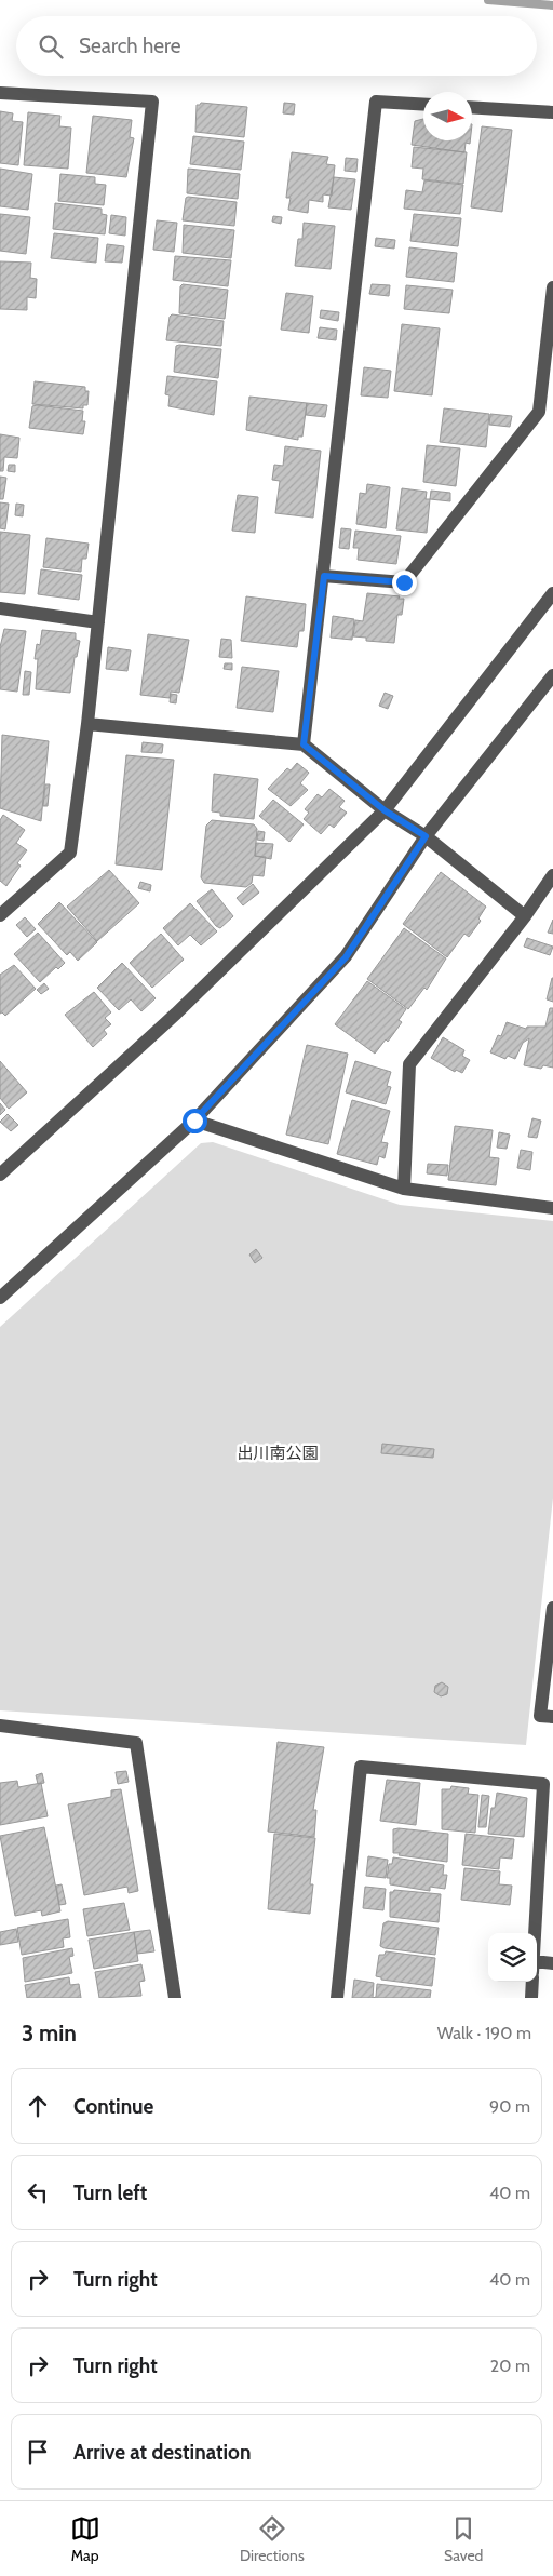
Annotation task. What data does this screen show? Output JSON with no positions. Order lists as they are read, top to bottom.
{
  "parks": ["出川南公園"],
  "north": "right",
  "page": {
    "search": "Search here",
    "heading": ["3 min", "Walk · 190 m"],
    "list": [
      ["Continue", "90 m"],
      ["Turn left", "40 m"],
      ["Turn right", "40 m"],
      ["Turn right", "20 m"],
      "Arrive at destination"
    ],
    "nav": ["Map", "Directions", "Saved"]
  }
}
